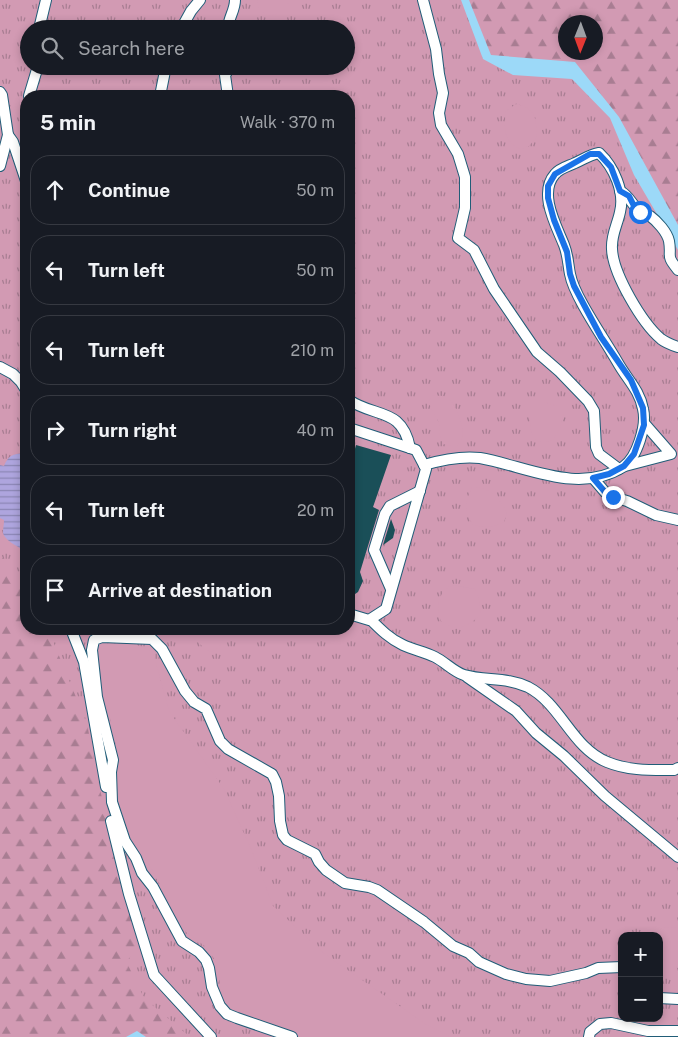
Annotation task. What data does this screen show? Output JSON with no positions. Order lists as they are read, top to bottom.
{
  "north": "bottom",
  "page": {
    "search": "Search here",
    "heading": ["5 min", "Walk · 370 m"],
    "list": [
      ["Continue", "50 m"],
      ["Turn left", "50 m"],
      ["Turn left", "210 m"],
      ["Turn right", "40 m"],
      ["Turn left", "20 m"],
      "Arrive at destination"
    ],
    "map_buttons": ["+", "−"]
  }
}
